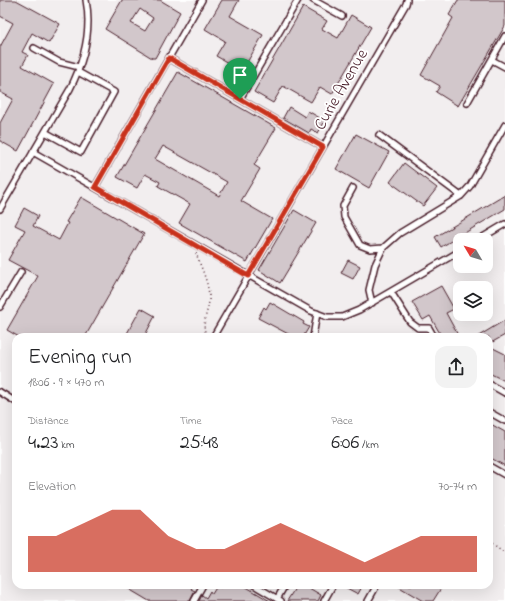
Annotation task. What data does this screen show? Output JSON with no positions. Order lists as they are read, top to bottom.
{
  "streets": {
    "lane": ["Curie Avenue"]
  },
  "north": "top left",
  "page": {
    "heading": ["Evening run", "18:06 · 9 × 470 m"],
    "stats": [
      ["Distance", "4.23 km"],
      ["Time", "25:48"],
      ["Pace", "6:06 /km"]
    ],
    "chart": ["Elevation", "70–74 m"]
  }
}
